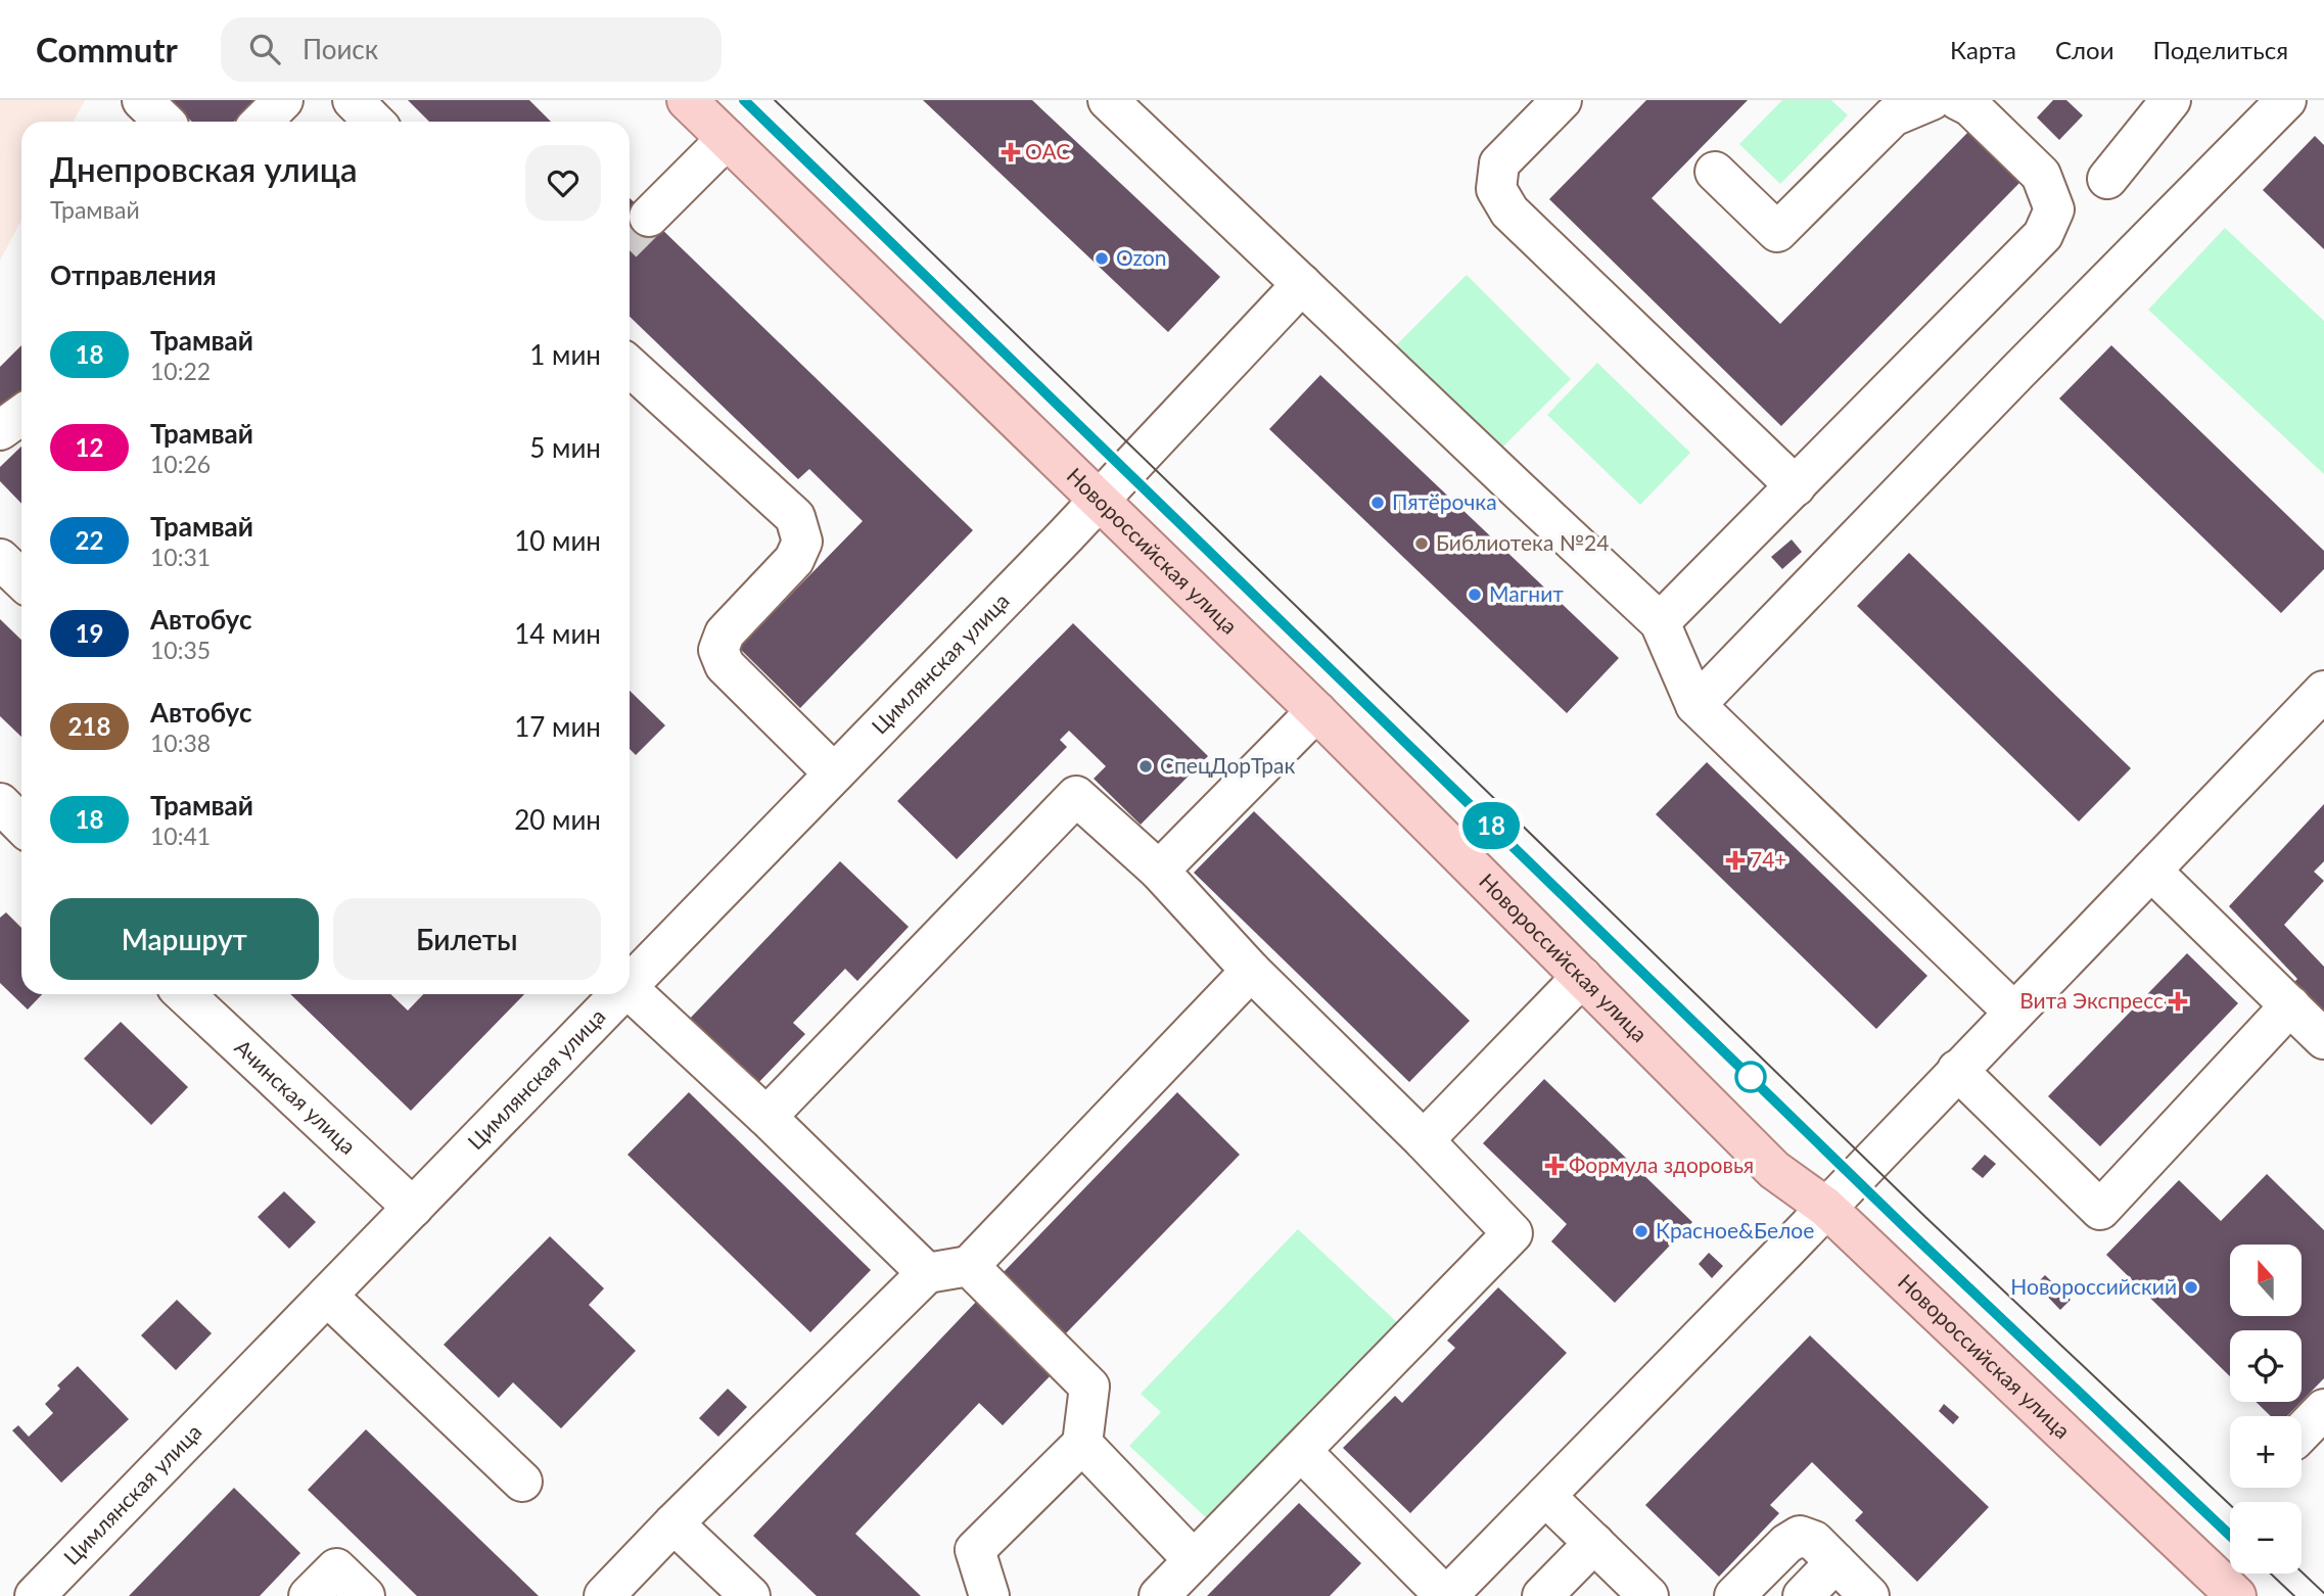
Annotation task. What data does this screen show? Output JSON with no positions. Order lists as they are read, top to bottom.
{
  "streets": {
    "main road": ["Новороссийская улица"],
    "street": ["Цимлянская улица", "Ачинская улица"]
  },
  "crossings": [
    ["Новороссийская улица", "Цимлянская улица"],
    ["Цимлянская улица", "Ачинская улица"]
  ],
  "places": {
    "health": [
      "ОАС",
      "74+",
      "Вита Экспресс",
      "Формула здоровья"
    ],
    "other": [
      "Ozon",
      "Пятёрочка",
      "Библиотека №24",
      "Магнит",
      "СпецДорТрак",
      "Красное&Белое",
      "Новороссийский"
    ]
  },
  "lines": ["tram line 18"],
  "north": "top",
  "page": {
    "header": "Commutr",
    "search": "Поиск",
    "nav": ["Карта", "Слои", "Поделиться"],
    "on_map": "18",
    "heading": [
      ["Днепровская улица", "Трамвай"],
      "Отправления"
    ],
    "list": [
      {
        "mark": "18",
        "name": "Трамвай",
        "note": "10:22",
        "value": "1 мин"
      },
      {
        "mark": "12",
        "name": "Трамвай",
        "note": "10:26",
        "value": "5 мин"
      },
      {
        "mark": "22",
        "name": "Трамвай",
        "note": "10:31",
        "value": "10 мин"
      },
      {
        "mark": "19",
        "name": "Автобус",
        "note": "10:35",
        "value": "14 мин"
      },
      {
        "mark": "218",
        "name": "Автобус",
        "note": "10:38",
        "value": "17 мин"
      },
      {
        "mark": "18",
        "name": "Трамвай",
        "note": "10:41",
        "value": "20 мин"
      }
    ],
    "buttons": ["Маршрут", "Билеты"],
    "map_buttons": ["+", "−"]
  }
}
